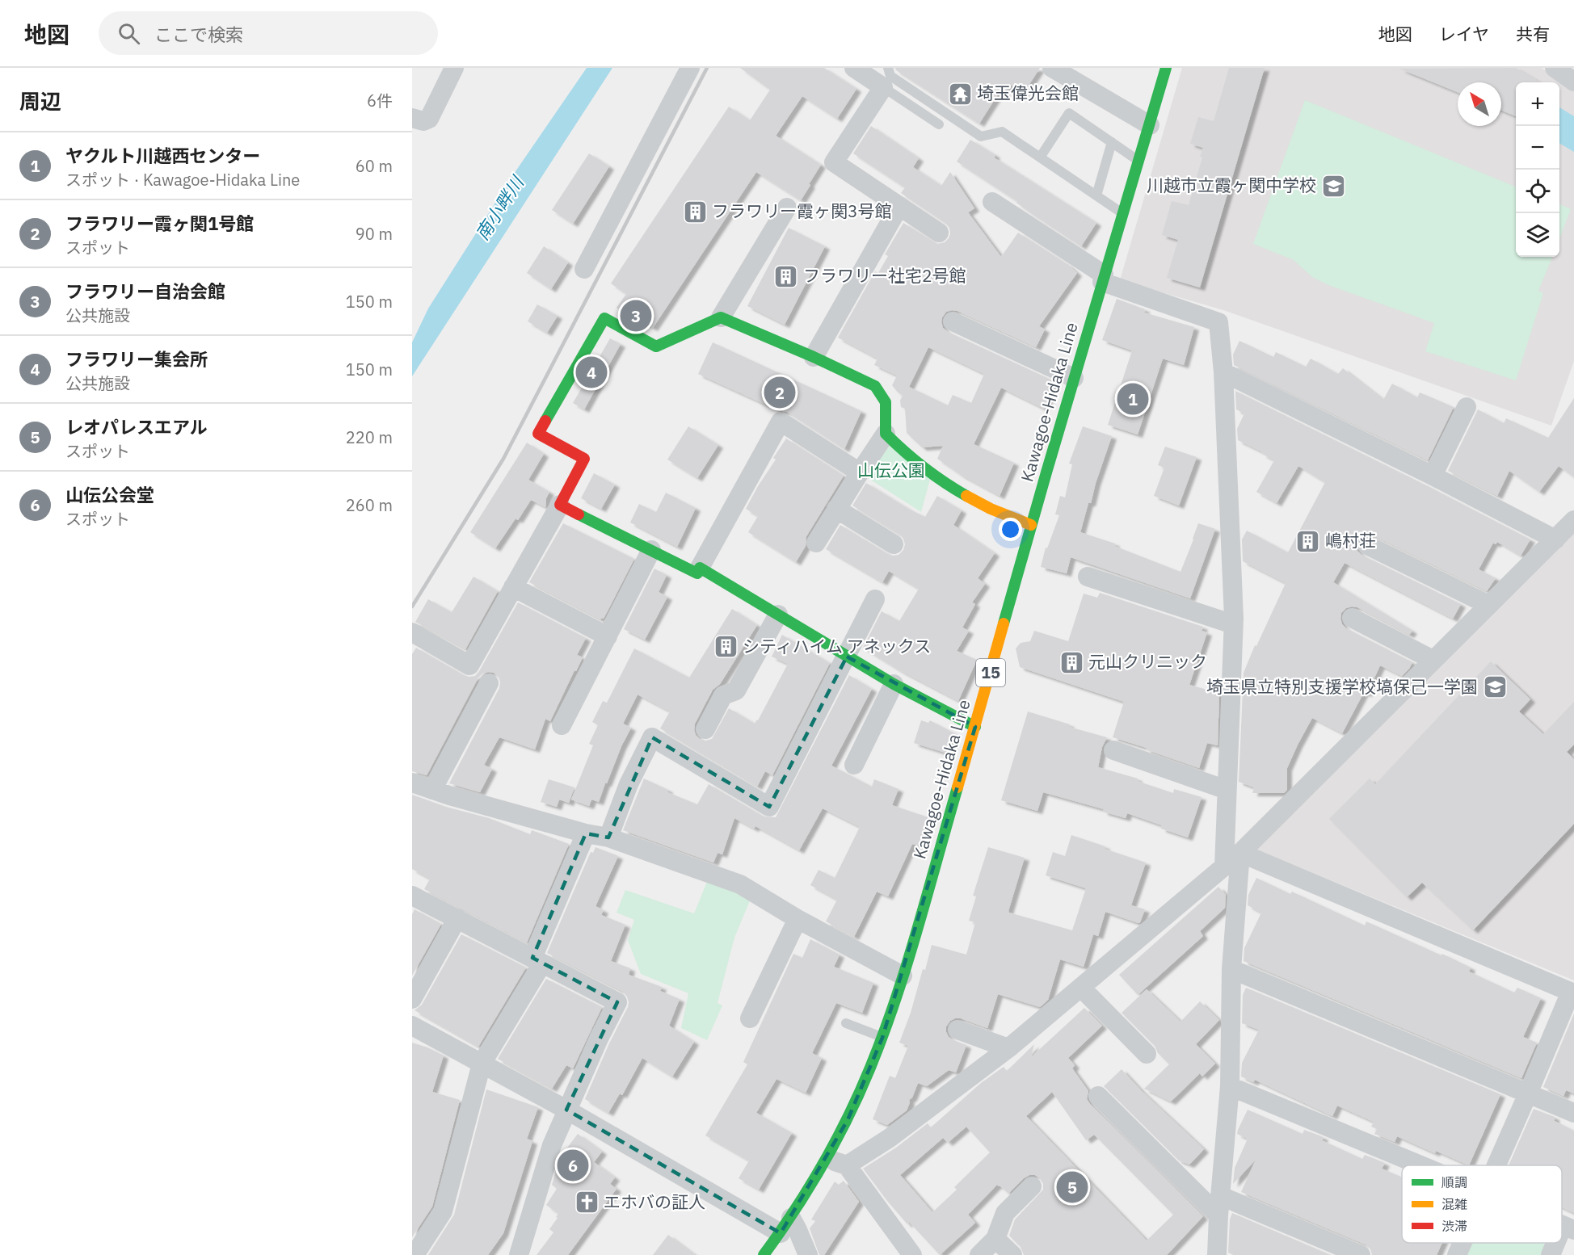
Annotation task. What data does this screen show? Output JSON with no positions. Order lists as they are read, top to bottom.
{
  "streets": {
    "main road": ["Kawagoe-Hidaka Line", "15"]
  },
  "water": ["南小畔川"],
  "parks": ["山伝公園"],
  "places": {
    "temple": ["埼玉偉光会館"],
    "school or university": ["川越市立霞ヶ関中学校", "埼玉県立特別支援学校塙保己一学園"],
    "building": [
      "フラワリー霞ヶ関3号館",
      "フラワリー社宅2号館",
      "嶋村荘",
      "シティハイム アネックス",
      "元山クリニック"
    ],
    "church": ["エホバの証人"]
  },
  "legend": ["順調", "混雑", "渋滞"],
  "north": "top left",
  "page": {
    "header": "地図",
    "search": "ここで検索",
    "nav": ["地図", "レイヤ", "共有"],
    "heading": ["周辺", "6件"],
    "map_buttons": ["+", "−"],
    "list": [
      {
        "mark": "1",
        "name": "ヤクルト川越西センター",
        "note": "スポット · Kawagoe-Hidaka Line",
        "value": "60 m"
      },
      {
        "mark": "2",
        "name": "フラワリー霞ヶ関1号館",
        "note": "スポット",
        "value": "90 m"
      },
      {
        "mark": "3",
        "name": "フラワリー自治会館",
        "note": "公共施設",
        "value": "150 m"
      },
      {
        "mark": "4",
        "name": "フラワリー集会所",
        "note": "公共施設",
        "value": "150 m"
      },
      {
        "mark": "5",
        "name": "レオパレスエアル",
        "note": "スポット",
        "value": "220 m"
      },
      {
        "mark": "6",
        "name": "山伝公会堂",
        "note": "スポット",
        "value": "260 m"
      }
    ],
    "pins": [
      "3",
      "4",
      "2",
      "1",
      "6",
      "5"
    ]
  }
}
